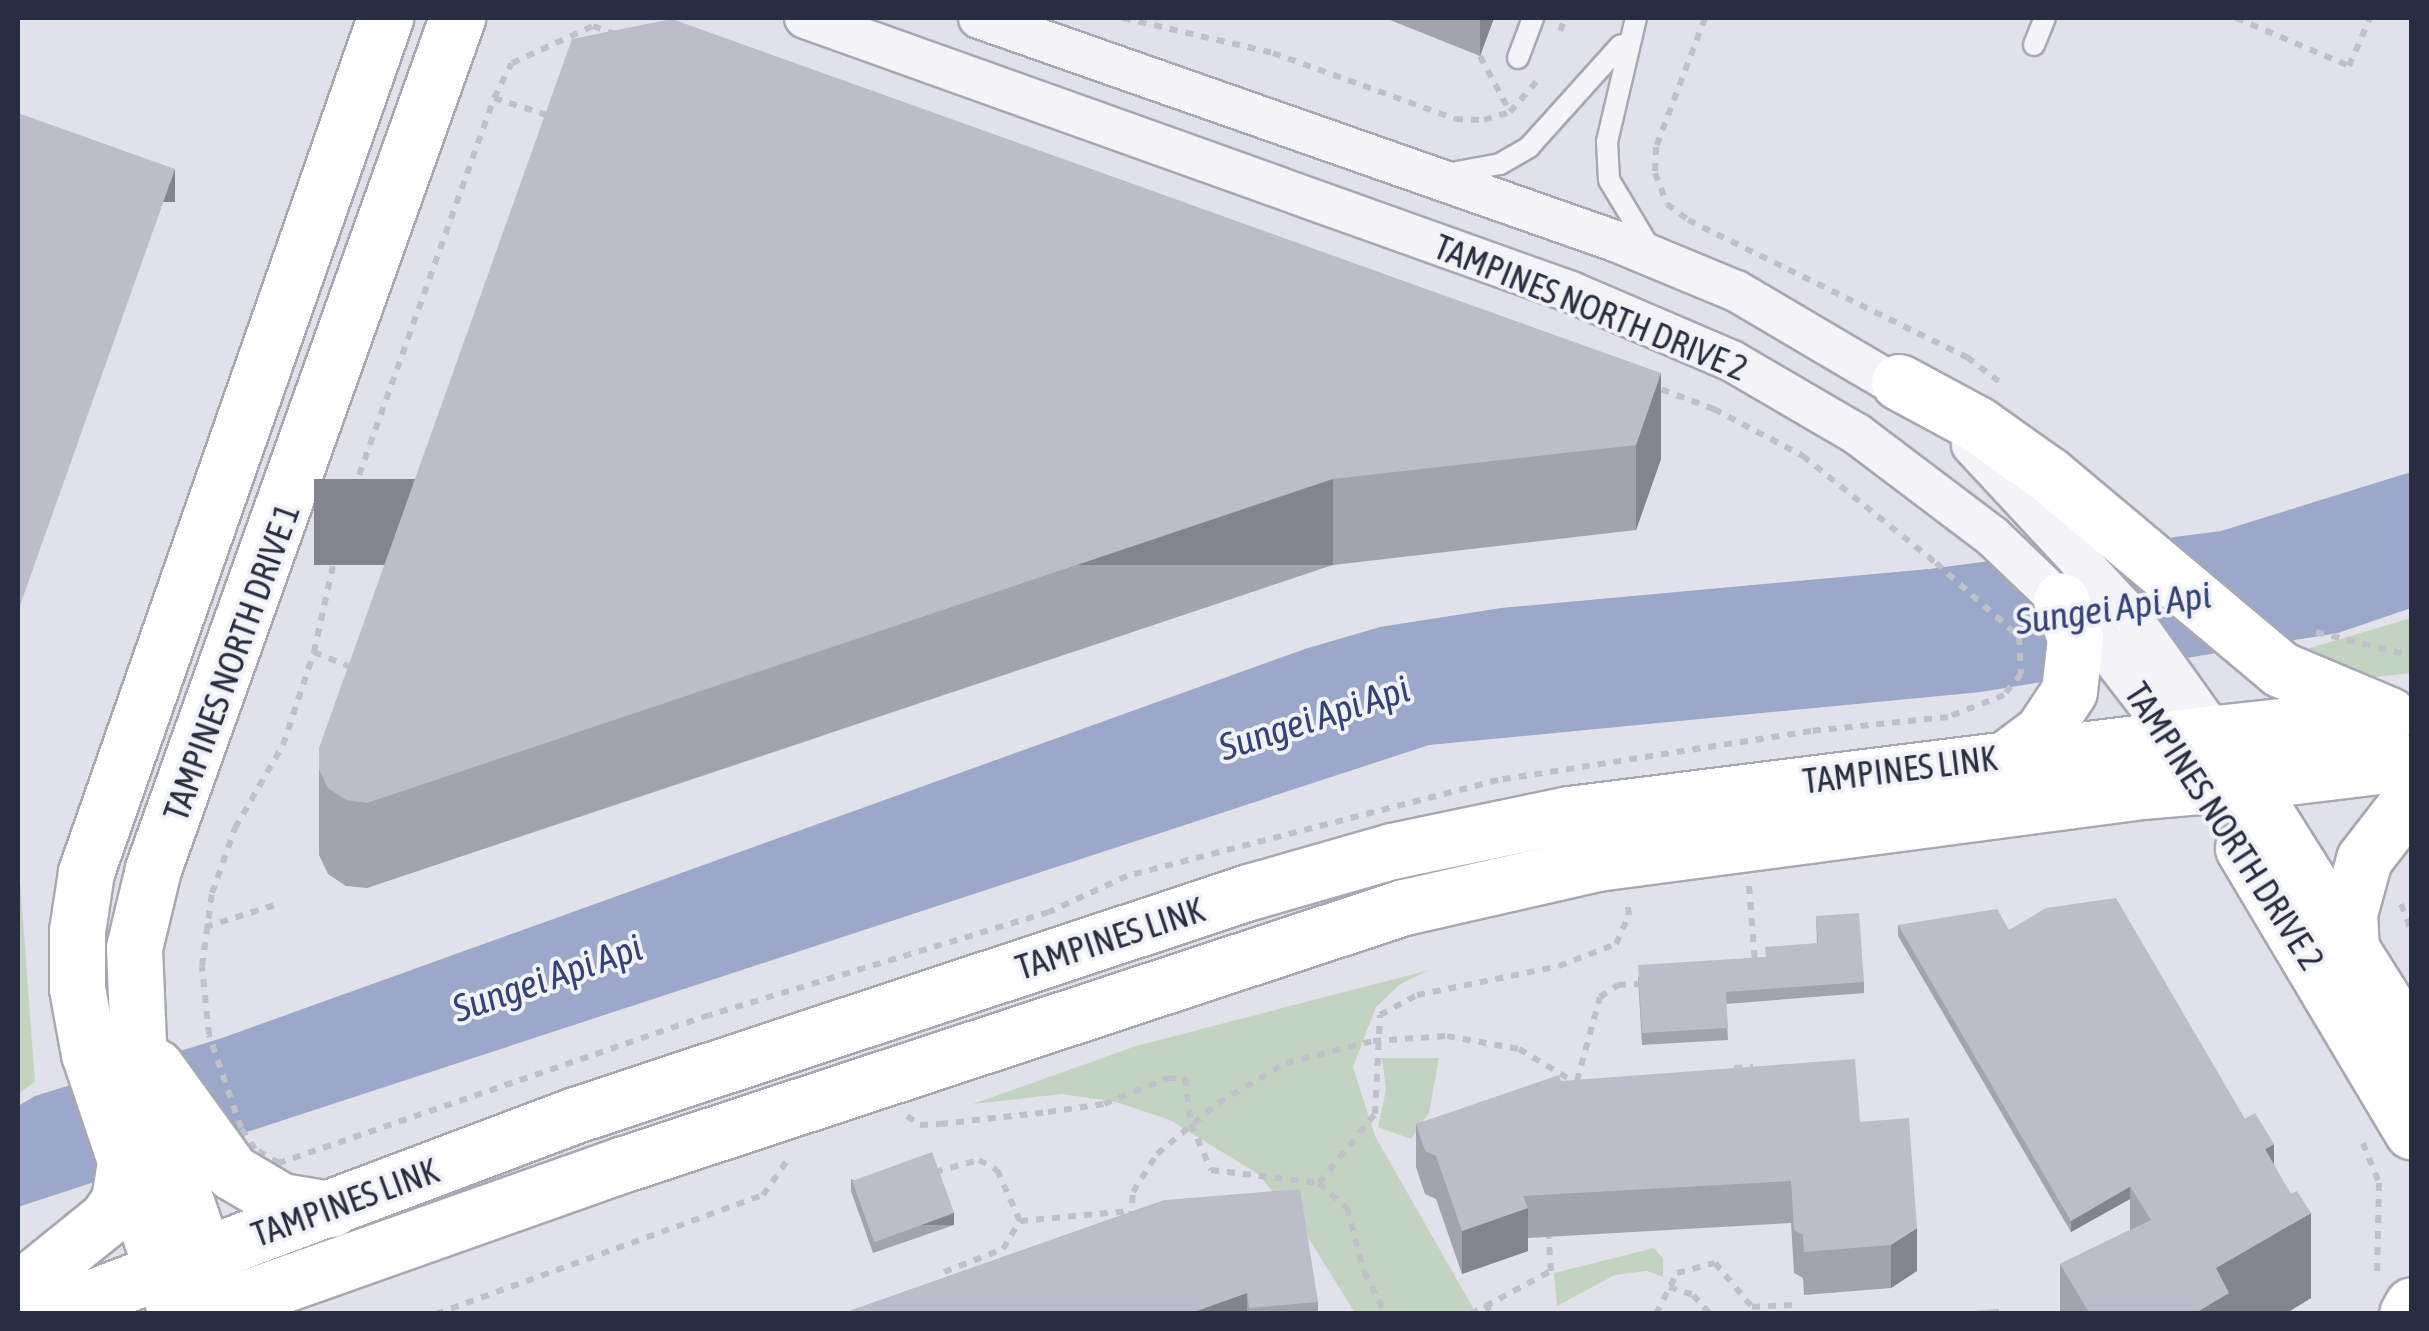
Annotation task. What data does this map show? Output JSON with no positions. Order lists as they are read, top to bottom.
{
  "streets": {
    "main road": ["TAMPINES NORTH DRIVE 2", "TAMPINES NORTH DRIVE 1", "TAMPINES LINK"]
  },
  "crossings": [
    ["TAMPINES NORTH DRIVE 2", "TAMPINES LINK"],
    ["TAMPINES NORTH DRIVE 1", "TAMPINES LINK"]
  ],
  "water": ["Sungei Api Api"]
}
